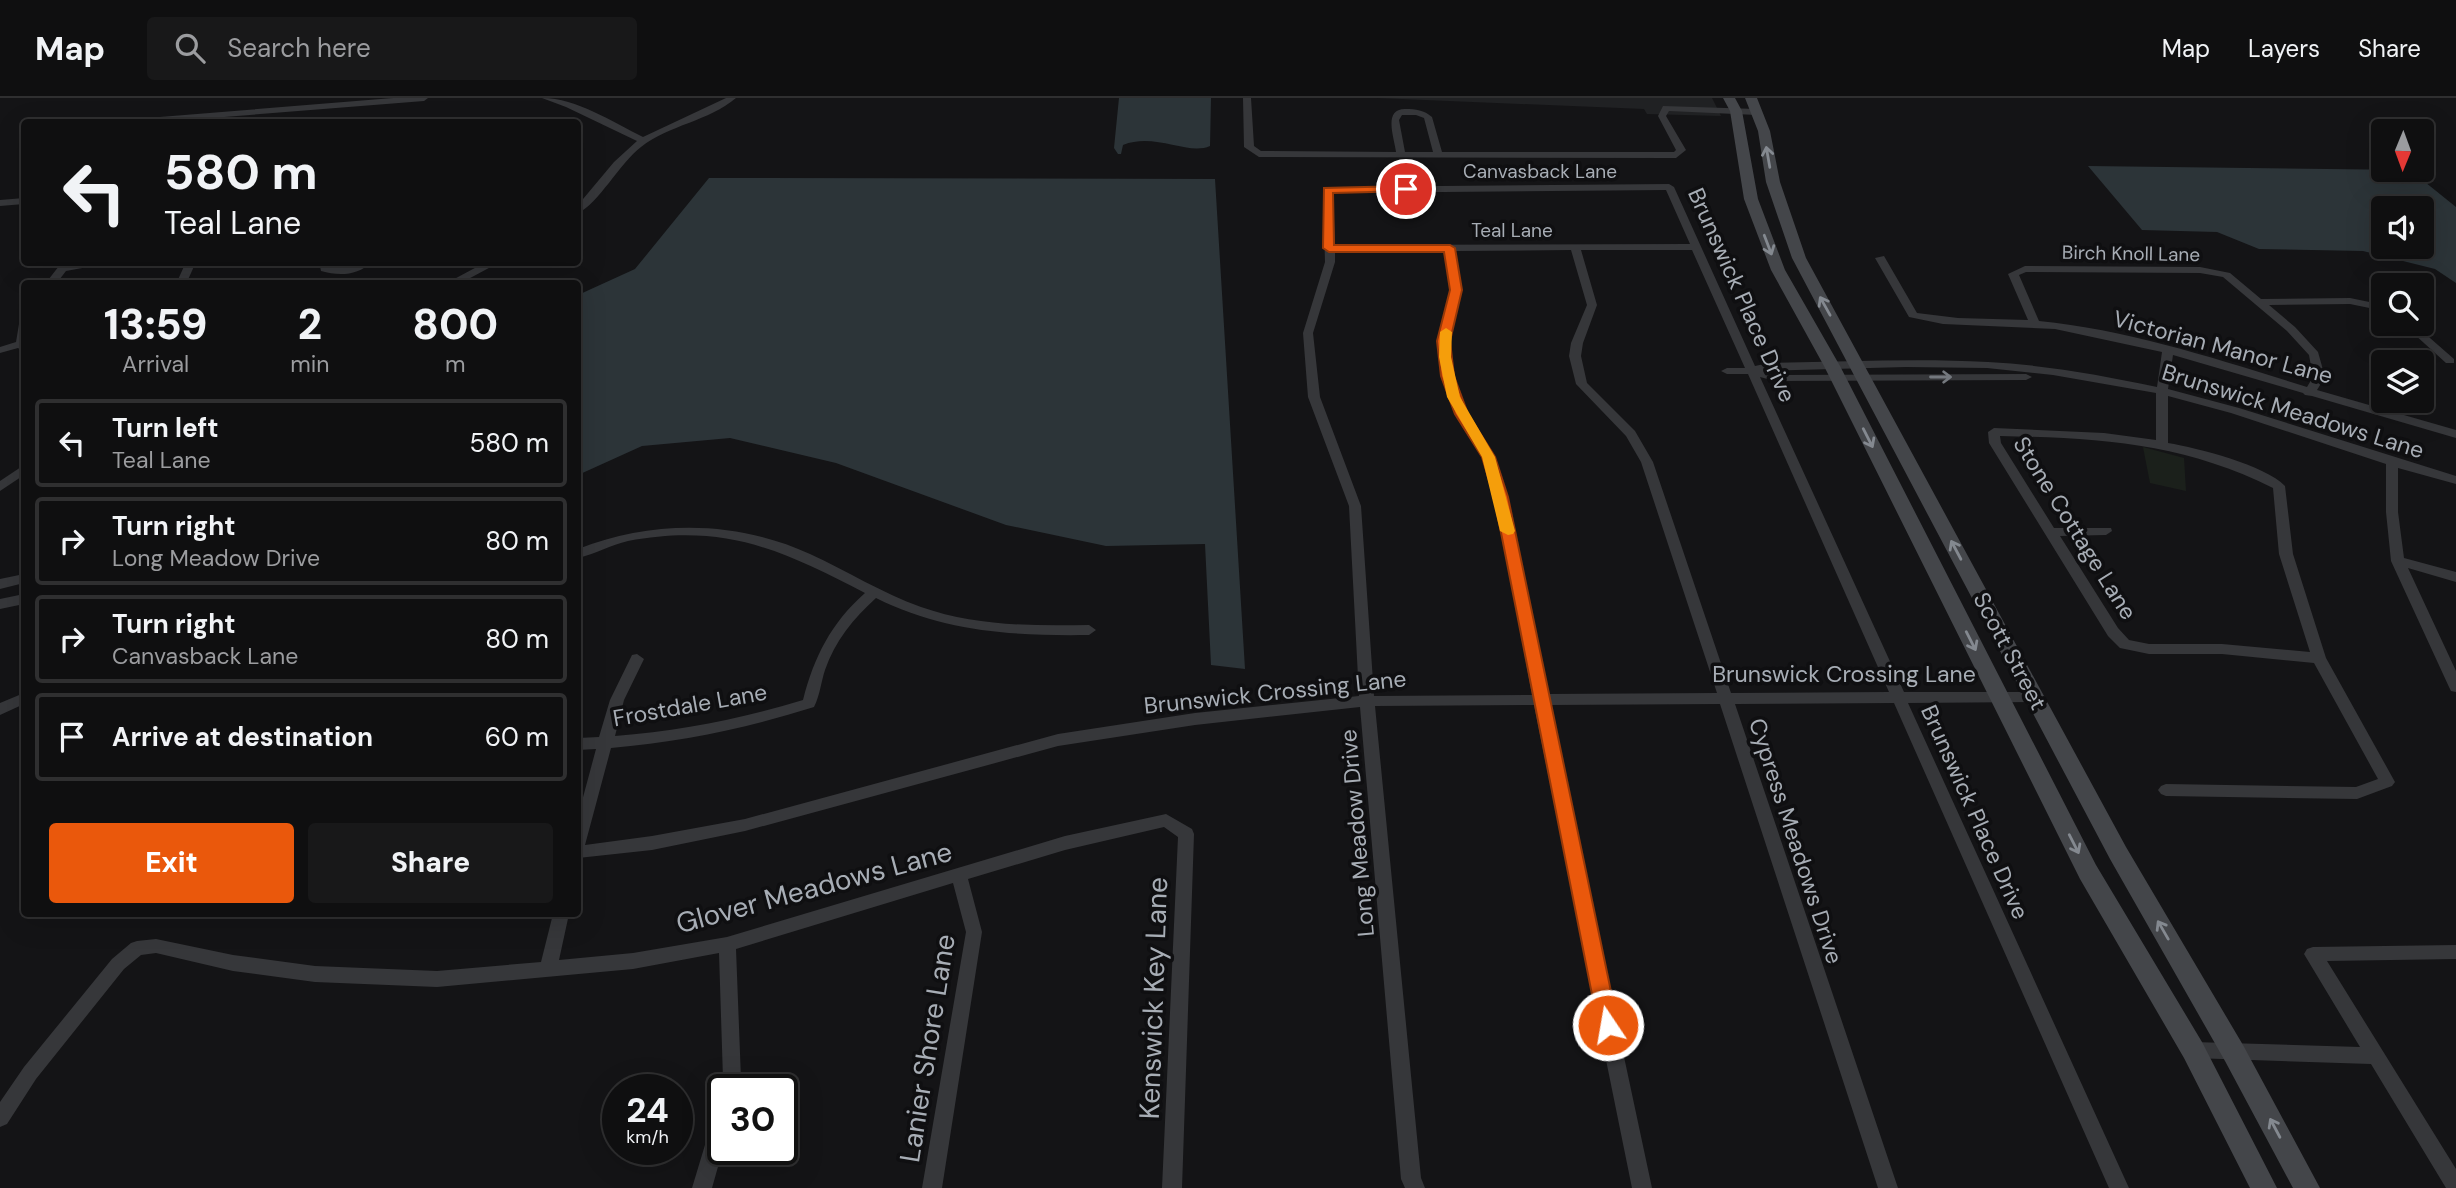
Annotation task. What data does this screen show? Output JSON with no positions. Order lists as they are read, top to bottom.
{
  "streets": {
    "main road": ["Scott Street"],
    "street": [
      "Canvasback Lane",
      "Teal Lane",
      "Birch Knoll Lane",
      "Brunswick Place Drive",
      "Victorian Manor Lane",
      "Brunswick Meadows Lane",
      "Stone Cottage Lane",
      "Brunswick Crossing Lane",
      "Frostdale Lane",
      "Long Meadow Drive",
      "Cypress Meadows Drive",
      "Glover Meadows Lane",
      "Kenswick Key Lane",
      "Lanier Shore Lane"
    ]
  },
  "crossings": [
    ["Canvasback Lane", "Brunswick Place Drive"],
    ["Canvasback Lane", "Long Meadow Drive"],
    ["Teal Lane", "Brunswick Place Drive"],
    ["Teal Lane", "Long Meadow Drive"],
    ["Teal Lane", "Cypress Meadows Drive"],
    ["Birch Knoll Lane", "Victorian Manor Lane"],
    ["Brunswick Place Drive", "Brunswick Meadows Lane"],
    ["Brunswick Place Drive", "Brunswick Crossing Lane"],
    ["Brunswick Meadows Lane", "Scott Street"],
    ["Scott Street", "Brunswick Crossing Lane"],
    ["Brunswick Crossing Lane", "Long Meadow Drive"],
    ["Brunswick Crossing Lane", "Cypress Meadows Drive"],
    ["Glover Meadows Lane", "Kenswick Key Lane"],
    ["Glover Meadows Lane", "Lanier Shore Lane"]
  ],
  "north": "bottom",
  "page": {
    "header": "Map",
    "search": "Search here",
    "nav": ["Map", "Layers", "Share"],
    "turn": ["580 m", "Teal Lane"],
    "eta": [
      "13:59",
      "Arrival",
      "2",
      "min",
      "800",
      "m"
    ],
    "list": [
      {
        "name": "Turn left",
        "note": "Teal Lane",
        "value": "580 m"
      },
      {
        "name": "Turn right",
        "note": "Long Meadow Drive",
        "value": "80 m"
      },
      {
        "name": "Turn right",
        "note": "Canvasback Lane",
        "value": "80 m"
      },
      {
        "name": "Arrive at destination",
        "value": "60 m"
      }
    ],
    "buttons": ["Exit", "Share"],
    "speed": "24 km/h",
    "limit": "30"
  }
}
